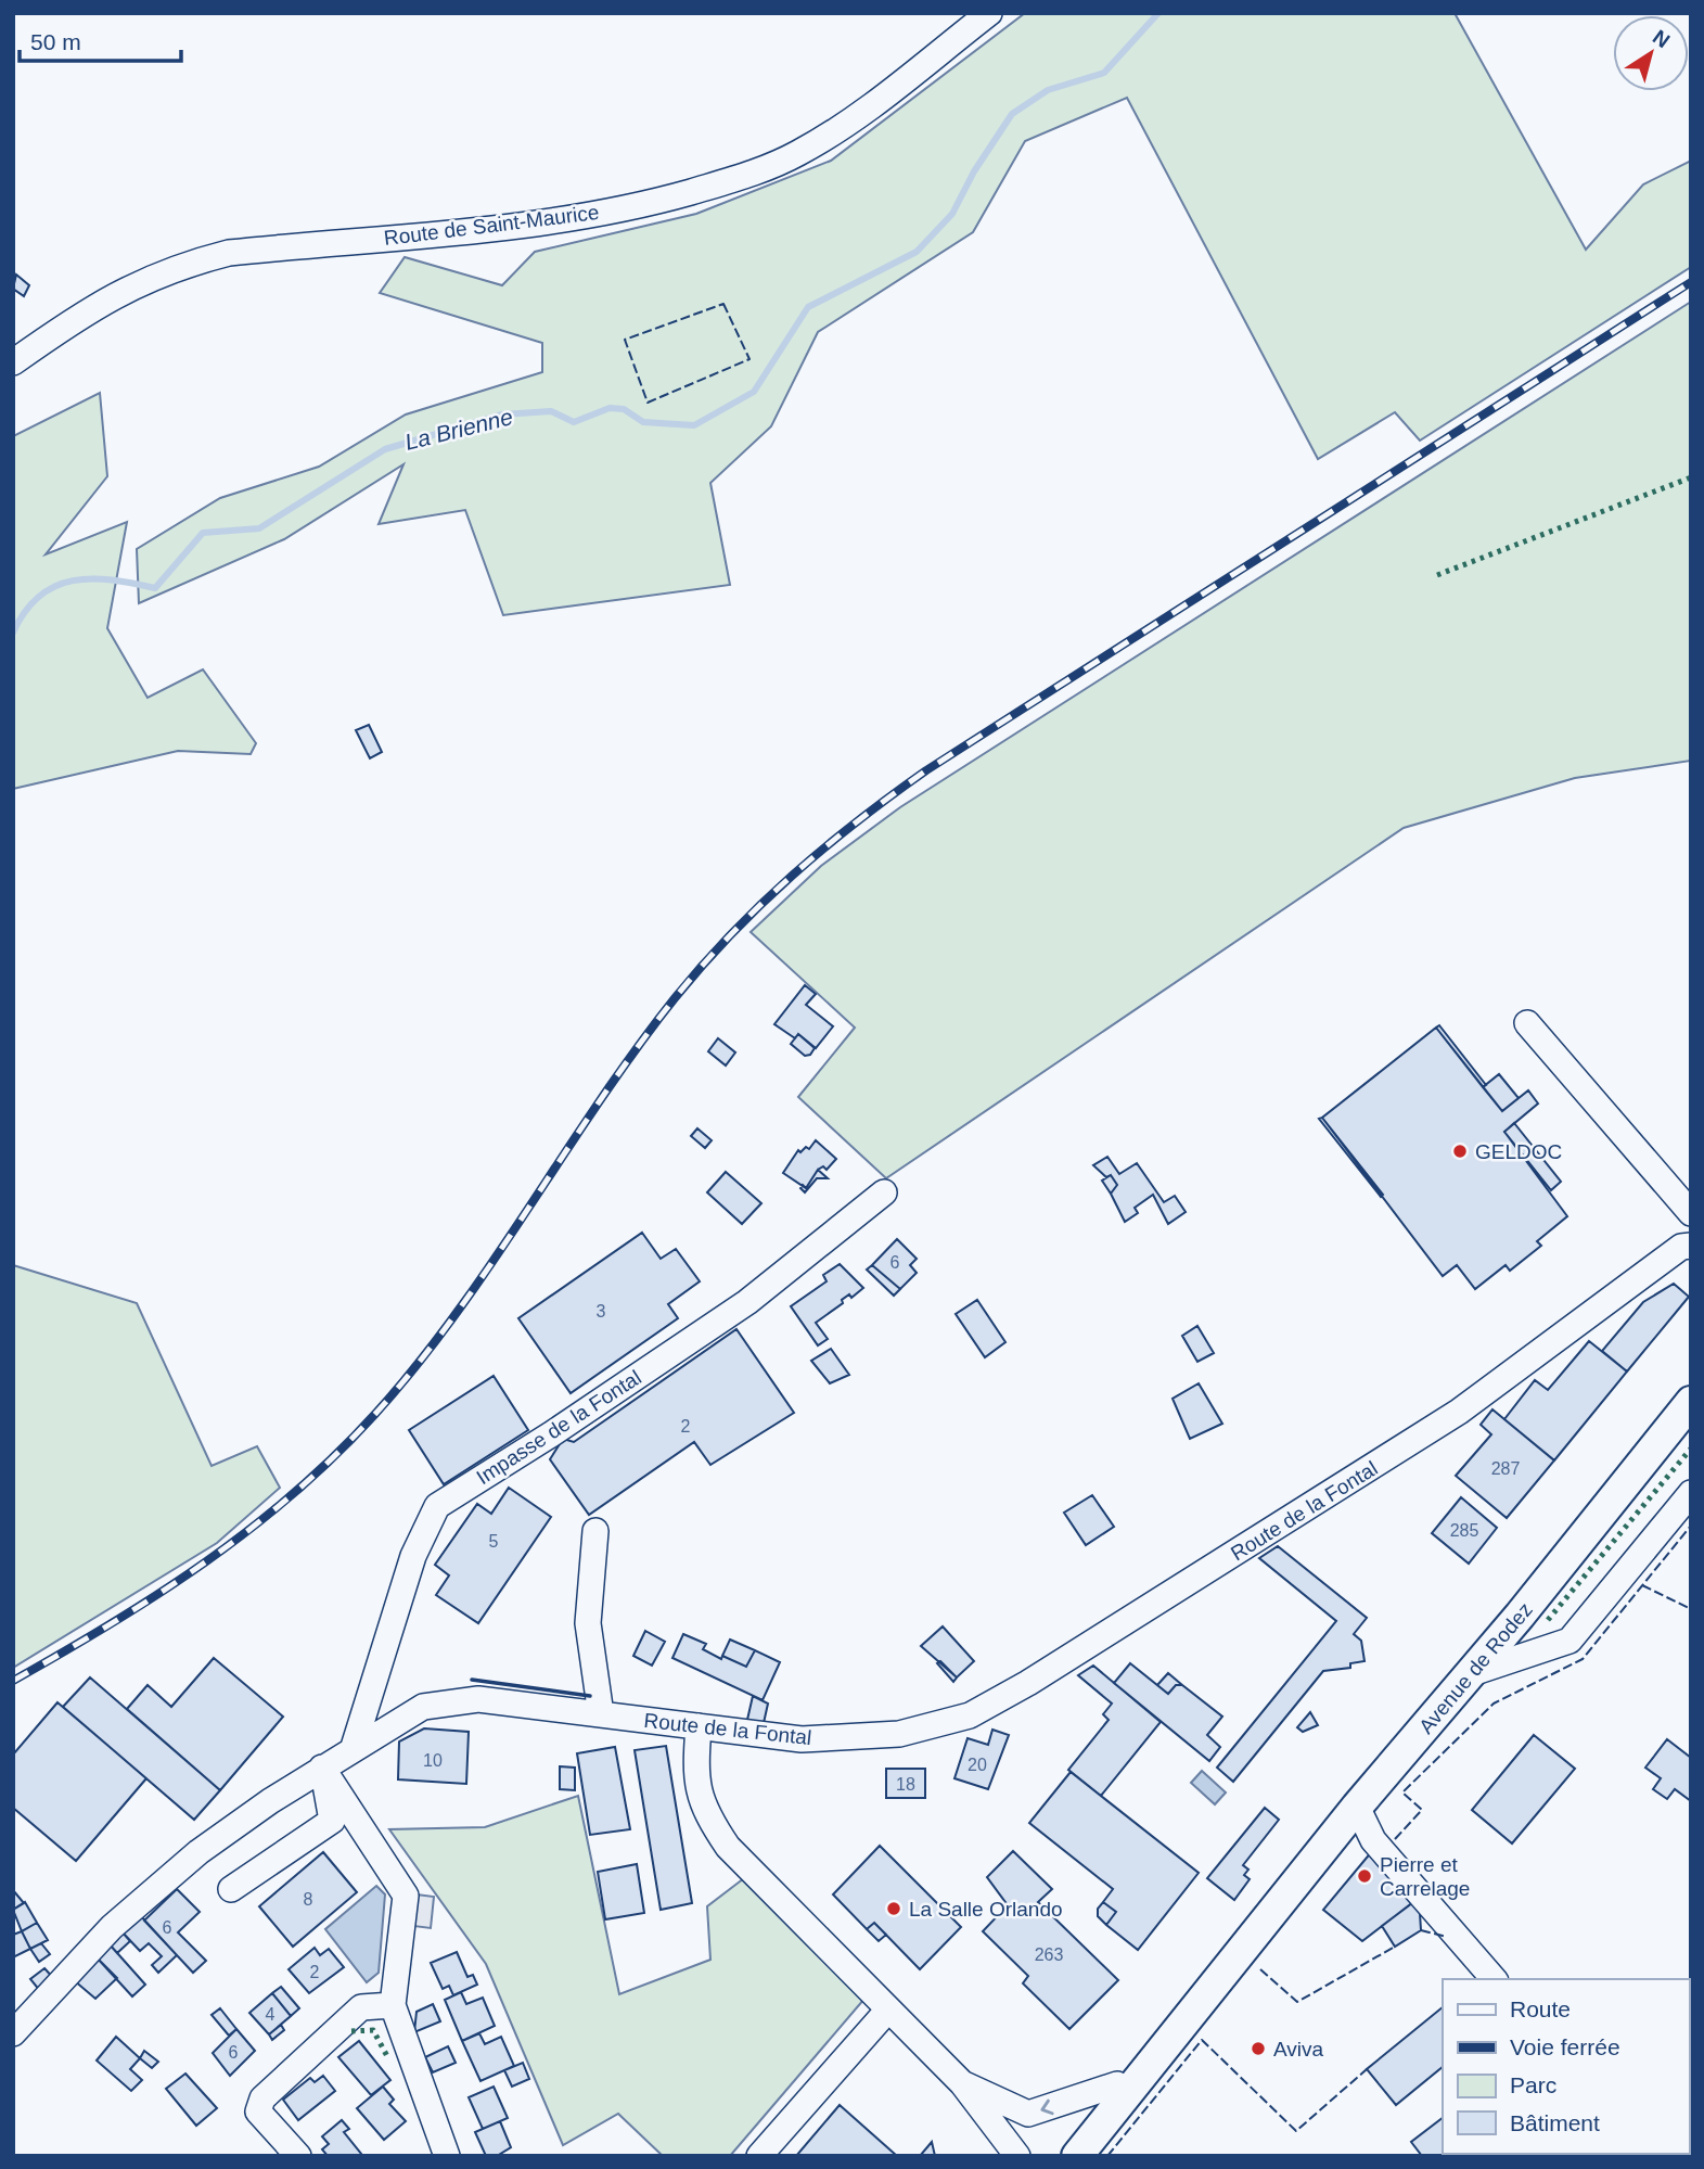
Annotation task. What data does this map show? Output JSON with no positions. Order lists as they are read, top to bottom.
{
  "streets": {
    "main road": ["Avenue de Rodez"],
    "street": ["Route de Saint-Maurice", "Impasse de la Fontal", "Route de la Fontal"]
  },
  "crossings": [
    ["Impasse de la Fontal", "Route de la Fontal"]
  ],
  "water": ["La Brienne"],
  "places": [
    "GELDOC",
    "Pierre et Carrelage",
    "La Salle Orlando",
    "Aviva"
  ],
  "house_numbers": [
    "6",
    "3",
    "2",
    "287",
    "285",
    "5",
    "10",
    "20",
    "18",
    "8",
    "6",
    "263",
    "2",
    "4",
    "6"
  ],
  "legend": [
    "Route",
    "Voie ferrée",
    "Parc",
    "Bâtiment"
  ],
  "scale_bar": "50 m",
  "north": "top right"
}
